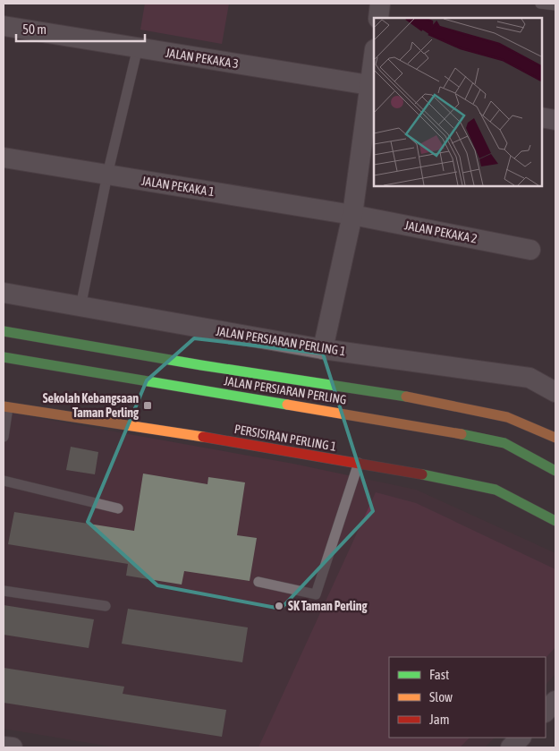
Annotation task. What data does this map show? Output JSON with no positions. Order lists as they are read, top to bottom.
{
  "streets": {
    "main road": ["JALAN PERSIARAN PERLING", "PERSISIRAN PERLING 1"],
    "street": [
      "JALAN PEKAKA 3",
      "JALAN PEKAKA 1",
      "JALAN PEKAKA 2",
      "JALAN PERSIARAN PERLING 1"
    ]
  },
  "crossings": [
    ["JALAN PEKAKA 1", "JALAN PEKAKA 2"]
  ],
  "places": {
    "transit": ["Sekolah Kebangsaan Taman Perling"],
    "other": ["SK Taman Perling"]
  },
  "legend": ["Fast", "Slow", "Jam"],
  "scale_bar": "50 m"
}
